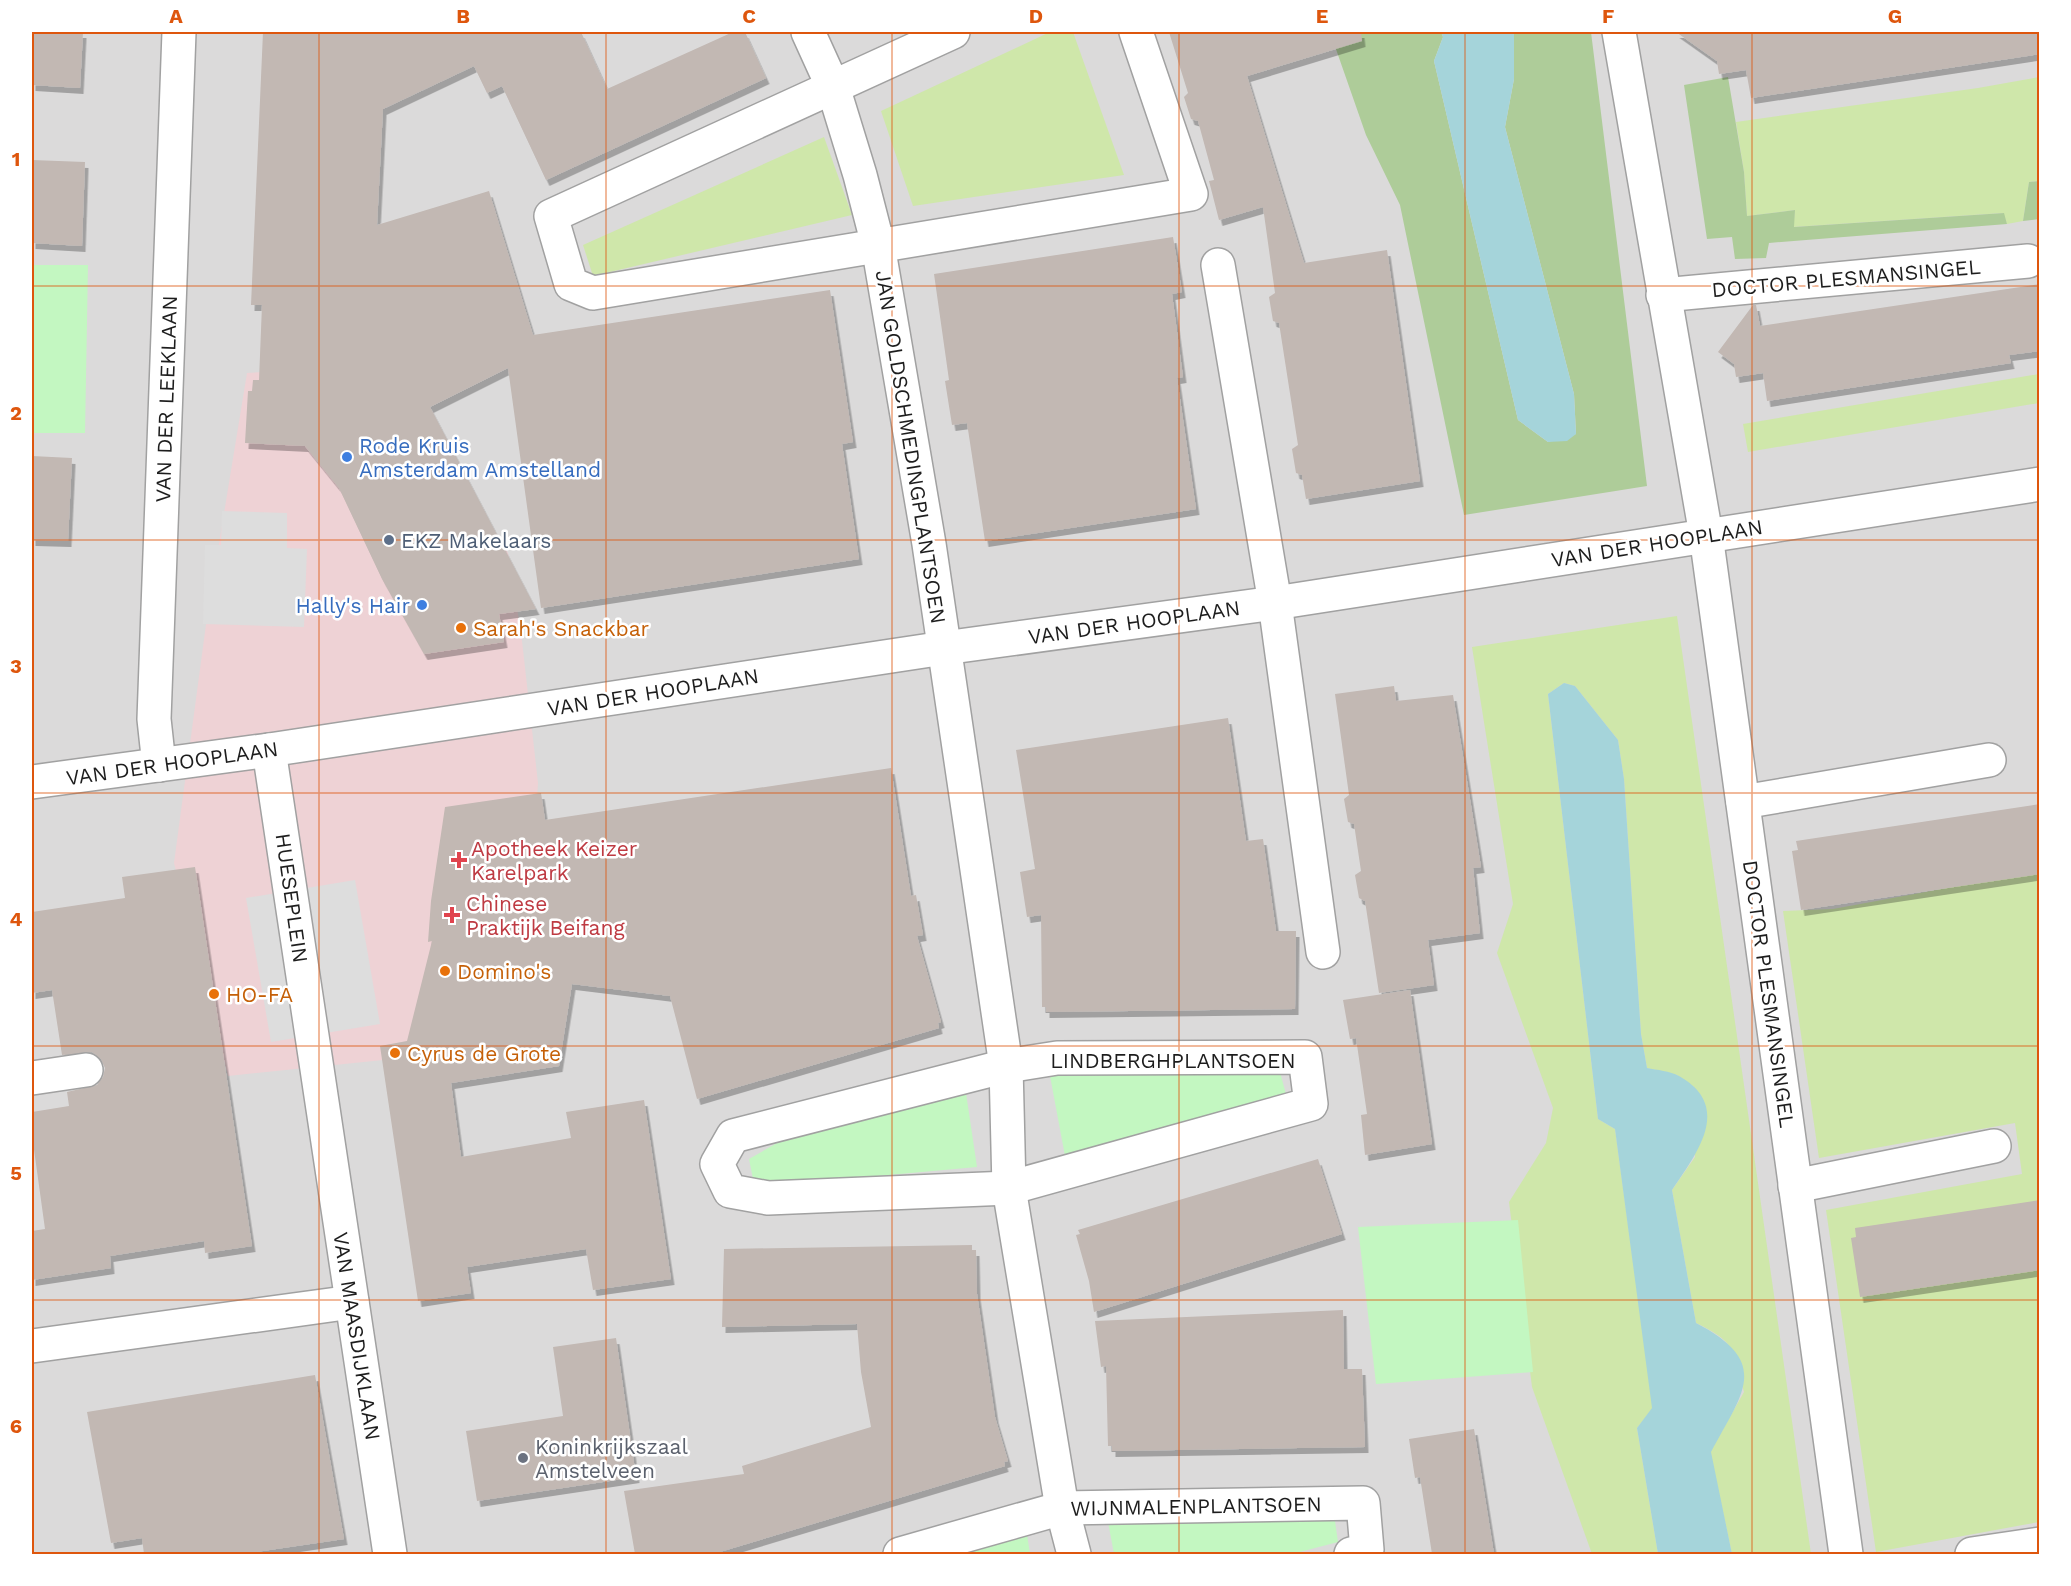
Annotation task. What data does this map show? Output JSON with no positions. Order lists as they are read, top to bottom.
{
  "streets": {
    "street": [
      "DOCTOR PLESMANSINGEL",
      "VAN DER LEEKLAAN",
      "JAN GOLDSCHMEDINGPLANTSOEN",
      "VAN DER HOOPLAAN",
      "HUESEPLEIN",
      "LINDBERGHPLANTSOEN",
      "VAN MAASDIJKLAAN",
      "WIJNMALENPLANTSOEN"
    ]
  },
  "crossings": [
    ["DOCTOR PLESMANSINGEL", "VAN DER HOOPLAAN"],
    ["VAN DER LEEKLAAN", "VAN DER HOOPLAAN"],
    ["JAN GOLDSCHMEDINGPLANTSOEN", "VAN DER HOOPLAAN"],
    ["VAN DER HOOPLAAN", "HUESEPLEIN"],
    ["HUESEPLEIN", "VAN MAASDIJKLAAN"]
  ],
  "places": {
    "other": [
      "Rode Kruis Amsterdam Amstelland",
      "EKZ Makelaars",
      "Hally's Hair",
      "Sarah's Snackbar",
      "Domino's",
      "HO-FA",
      "Cyrus de Grote",
      "Koninkrijkszaal Amstelveen"
    ],
    "health": ["Apotheek Keizer Karelpark", "Chinese Praktijk Beifang"]
  },
  "grid": {
    "columns": [
      "A",
      "B",
      "C",
      "D",
      "E",
      "F",
      "G"
    ],
    "rows": [
      "1",
      "2",
      "3",
      "4",
      "5",
      "6"
    ]
  }
}
